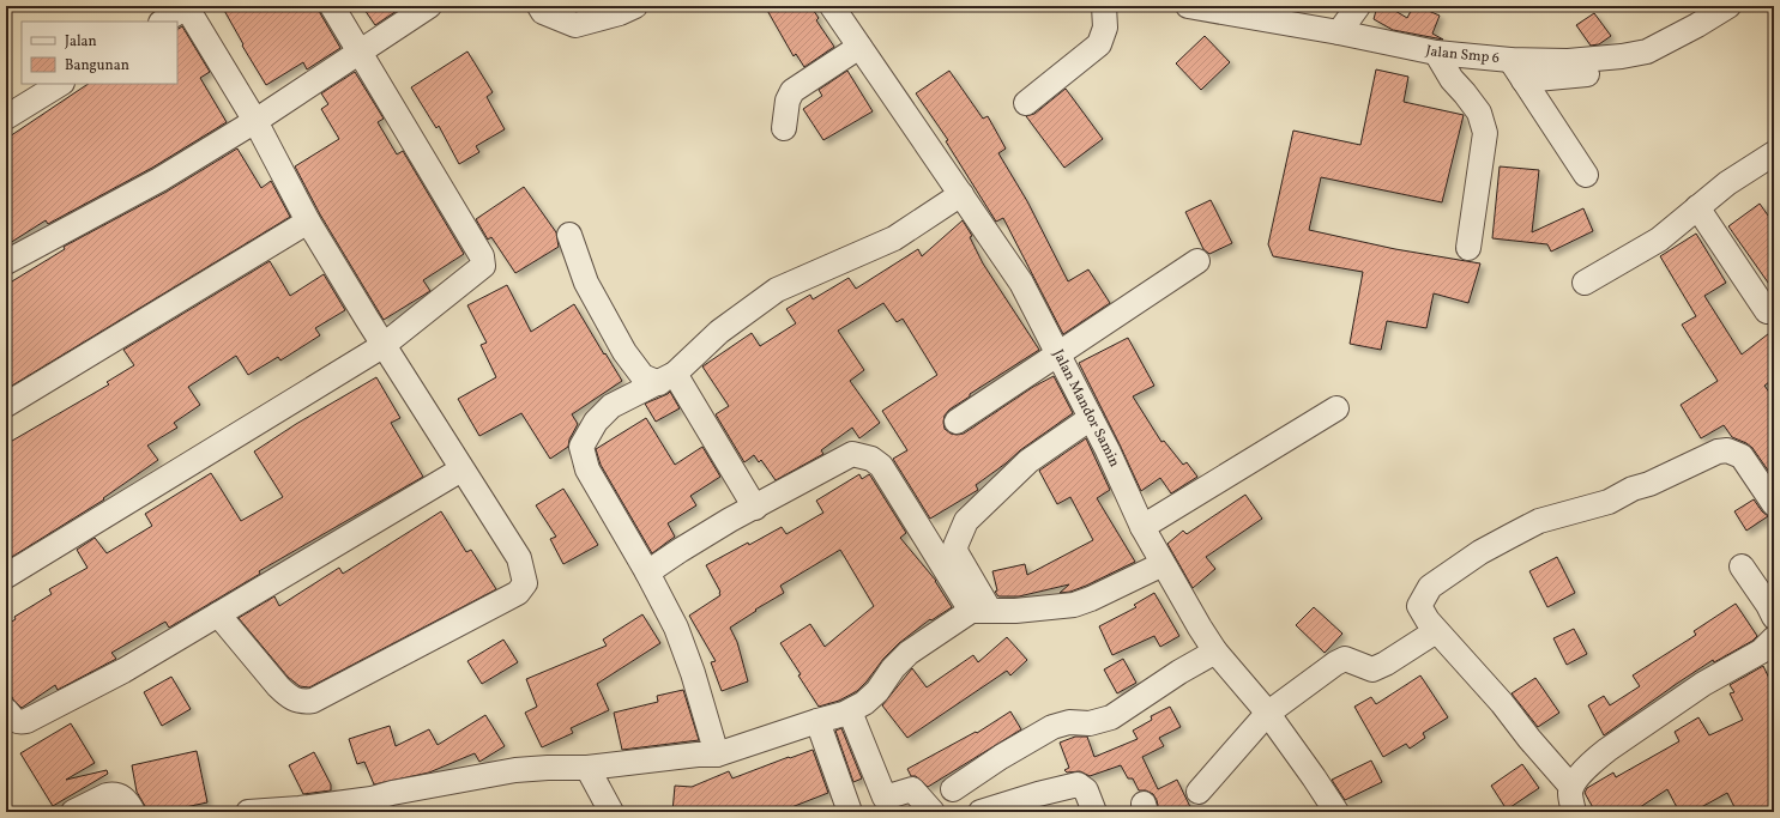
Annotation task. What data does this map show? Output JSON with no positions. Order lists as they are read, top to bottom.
{
  "streets": {
    "street": ["Jalan Smp 6", "Jalan Mandor Samin"]
  },
  "legend": ["Jalan", "Bangunan"]
}
